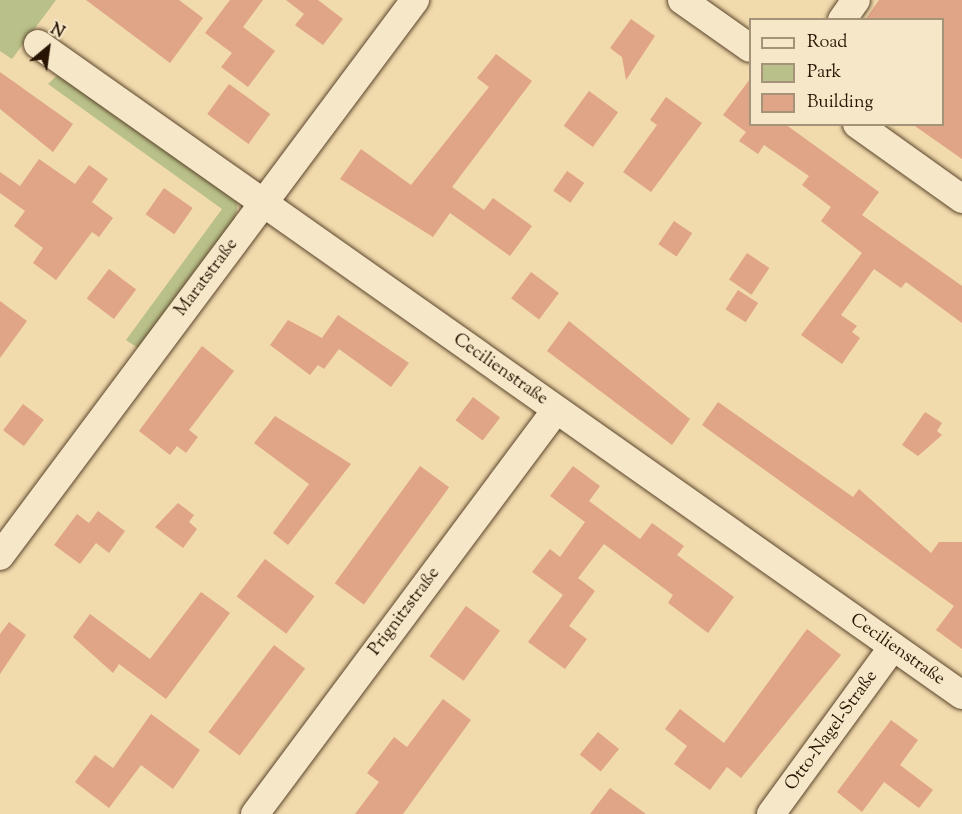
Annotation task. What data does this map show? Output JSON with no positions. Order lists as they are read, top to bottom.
{
  "streets": {
    "street": [
      "Maratstraße",
      "Cecilienstraße",
      "Prignitzstraße",
      "Otto-Nagel-Straße"
    ]
  },
  "crossings": [
    ["Maratstraße", "Cecilienstraße"],
    ["Cecilienstraße", "Prignitzstraße"],
    ["Cecilienstraße", "Otto-Nagel-Straße"]
  ],
  "legend": ["Road", "Park", "Building"],
  "north": "top right"
}
